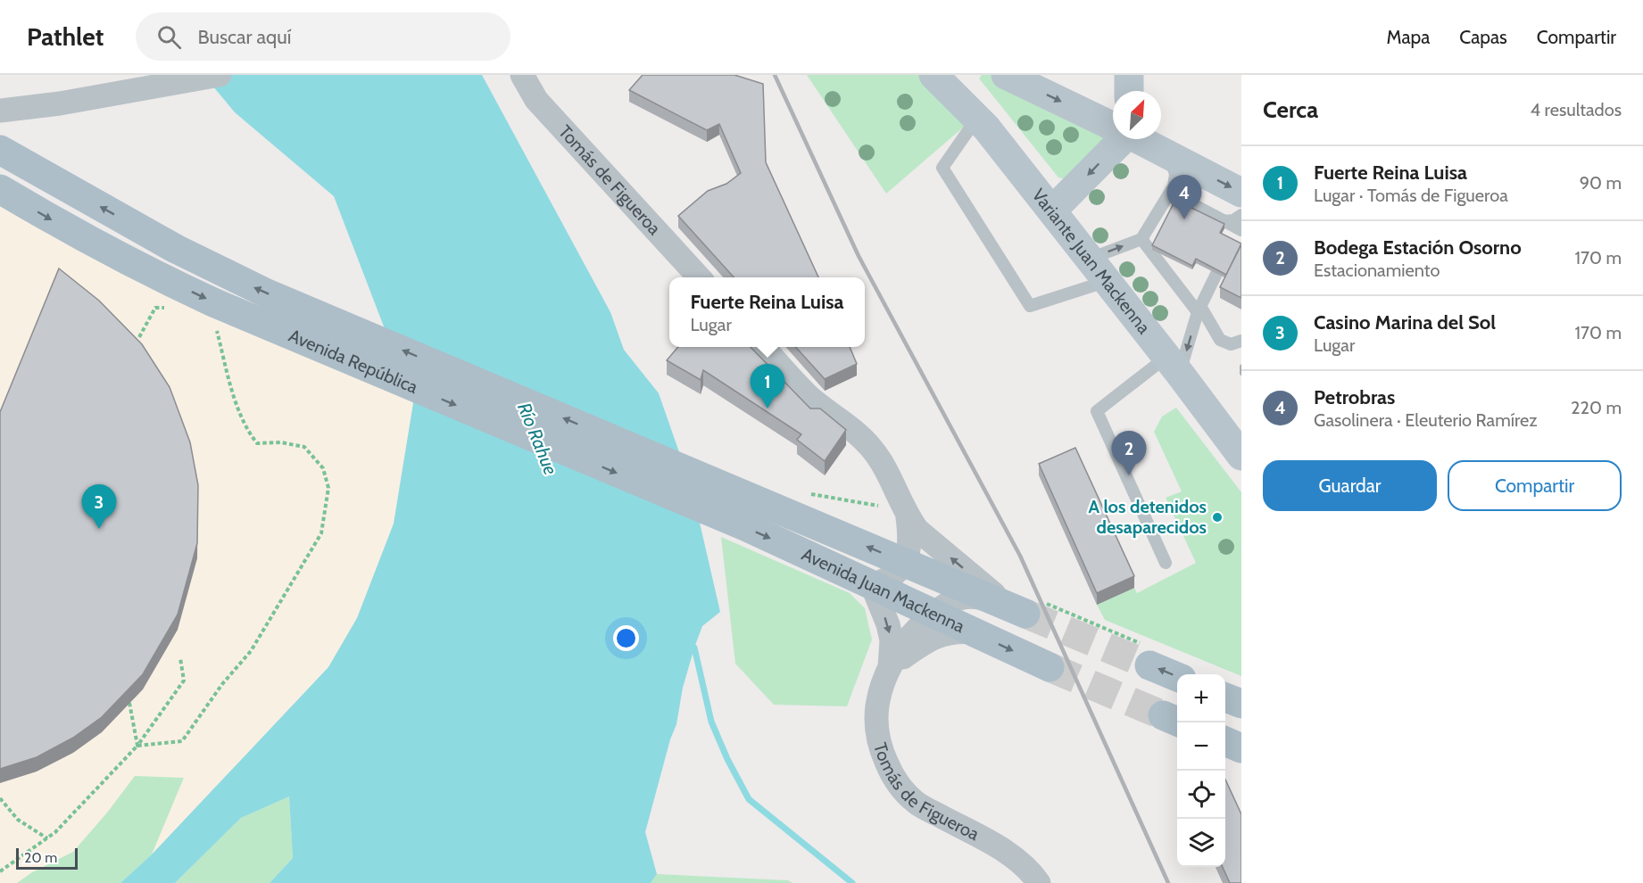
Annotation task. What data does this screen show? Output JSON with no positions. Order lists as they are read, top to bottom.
{
  "streets": {
    "main road": ["Variante Juan Mackenna", "Avenida República", "Avenida Juan Mackenna"],
    "street": ["Tomás de Figueroa"]
  },
  "crossings": [
    ["Tomás de Figueroa", "Avenida Juan Mackenna"],
    ["Avenida República", "Avenida Juan Mackenna"]
  ],
  "water": ["Río Rahue"],
  "places": ["A los detenidos desaparecidos"],
  "scale_bar": "20 m",
  "north": "top right",
  "page": {
    "header": "Pathlet",
    "search": "Buscar aquí",
    "nav": ["Mapa", "Capas", "Compartir"],
    "heading": ["Cerca", "4 resultados"],
    "list": [
      {
        "mark": "1",
        "name": "Fuerte Reina Luisa",
        "note": "Lugar · Tomás de Figueroa",
        "value": "90 m"
      },
      {
        "mark": "2",
        "name": "Bodega Estación Osorno",
        "note": "Estacionamiento",
        "value": "170 m"
      },
      {
        "mark": "3",
        "name": "Casino Marina del Sol",
        "note": "Lugar",
        "value": "170 m"
      },
      {
        "mark": "4",
        "name": "Petrobras",
        "note": "Gasolinera · Eleuterio Ramírez",
        "value": "220 m"
      }
    ],
    "pins": [
      "4",
      "1",
      "2",
      "3"
    ],
    "popup": ["Fuerte Reina Luisa", "Lugar"],
    "buttons": ["Guardar", "Compartir"],
    "map_buttons": ["+", "−"],
    "scale": "20 m"
  }
}
